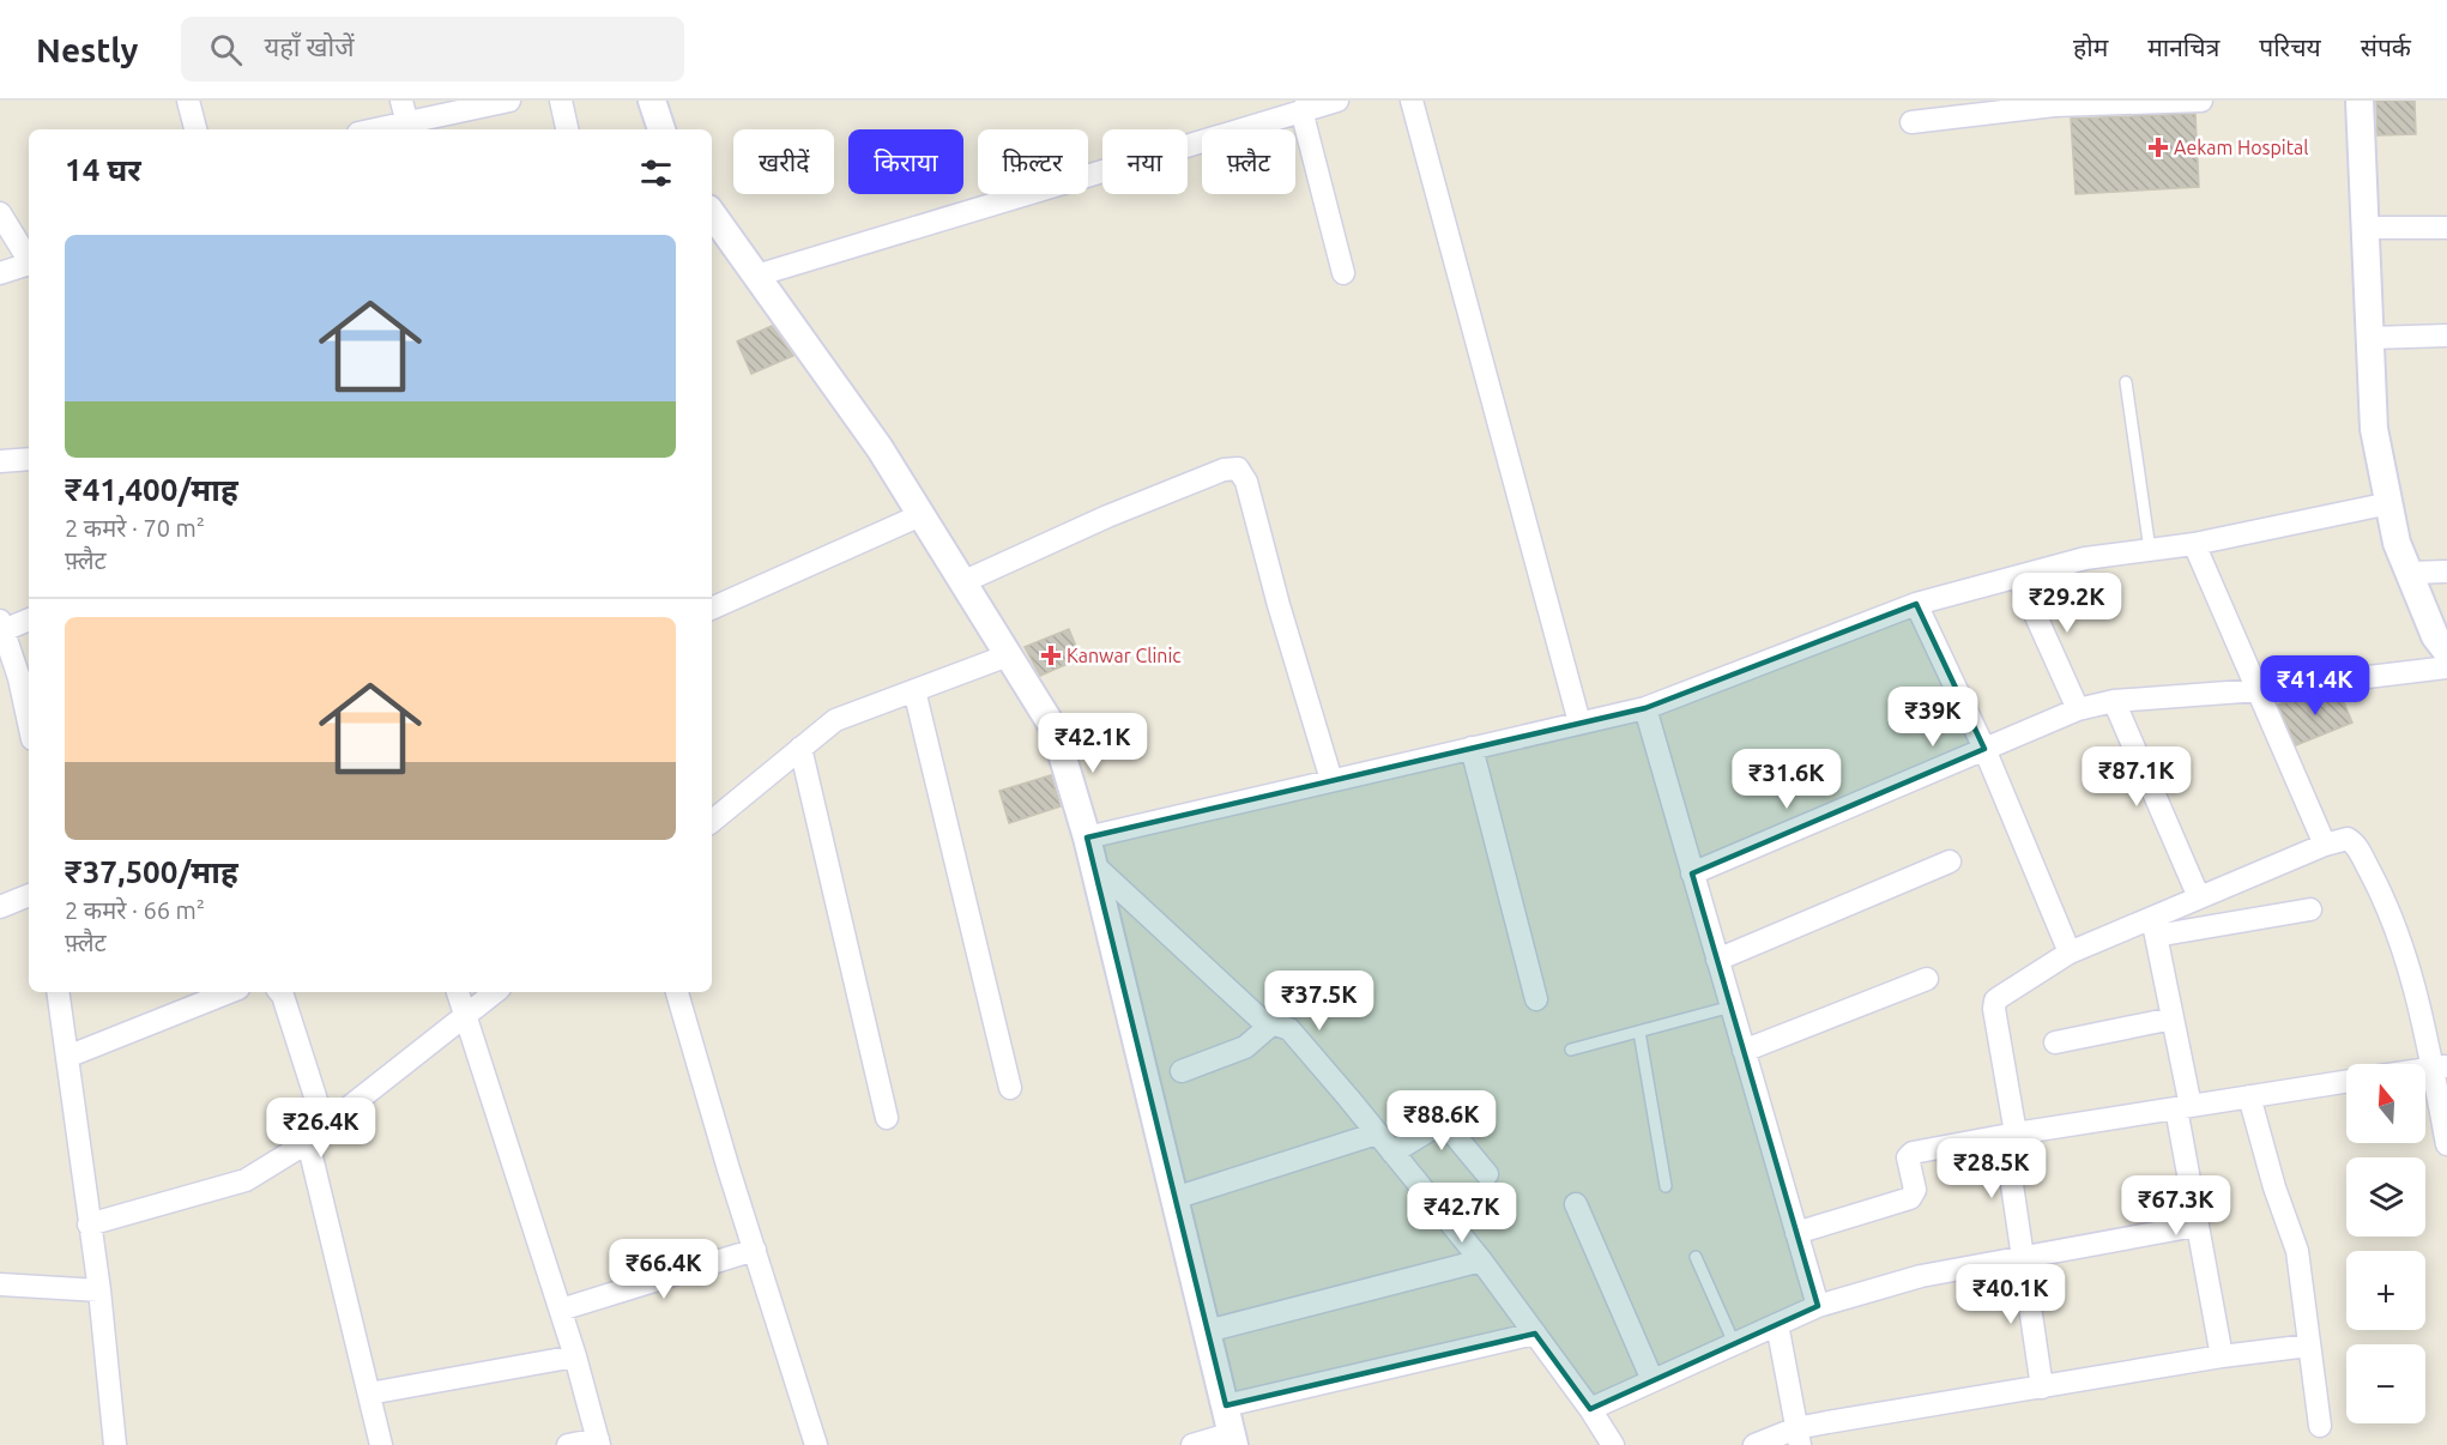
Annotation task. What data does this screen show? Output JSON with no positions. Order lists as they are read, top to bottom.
{
  "places": {
    "health": ["Aekam Hospital", "Kanwar Clinic"]
  },
  "north": "top",
  "page": {
    "header": "Nestly",
    "search": "यहाँ खोजें",
    "nav": [
      "होम",
      "मानचित्र",
      "परिचय",
      "संपर्क"
    ],
    "chip": [
      "खरीदें",
      "किराया",
      "फ़िल्टर",
      "नया",
      "फ़्लैट"
    ],
    "heading": "14 घर",
    "list": [
      {
        "name": "₹41,400/माह",
        "note": "2 कमरे · 70 m² · फ़्लैट"
      },
      {
        "name": "₹37,500/माह",
        "note": "2 कमरे · 66 m² · फ़्लैट"
      }
    ],
    "price": [
      "₹29.2K",
      "₹41.4K",
      "₹39K",
      "₹42.1K",
      "₹87.1K",
      "₹31.6K",
      "₹37.5K",
      "₹88.6K",
      "₹26.4K",
      "₹28.5K",
      "₹67.3K",
      "₹42.7K",
      "₹66.4K",
      "₹40.1K"
    ],
    "map_buttons": ["+", "−"]
  }
}
